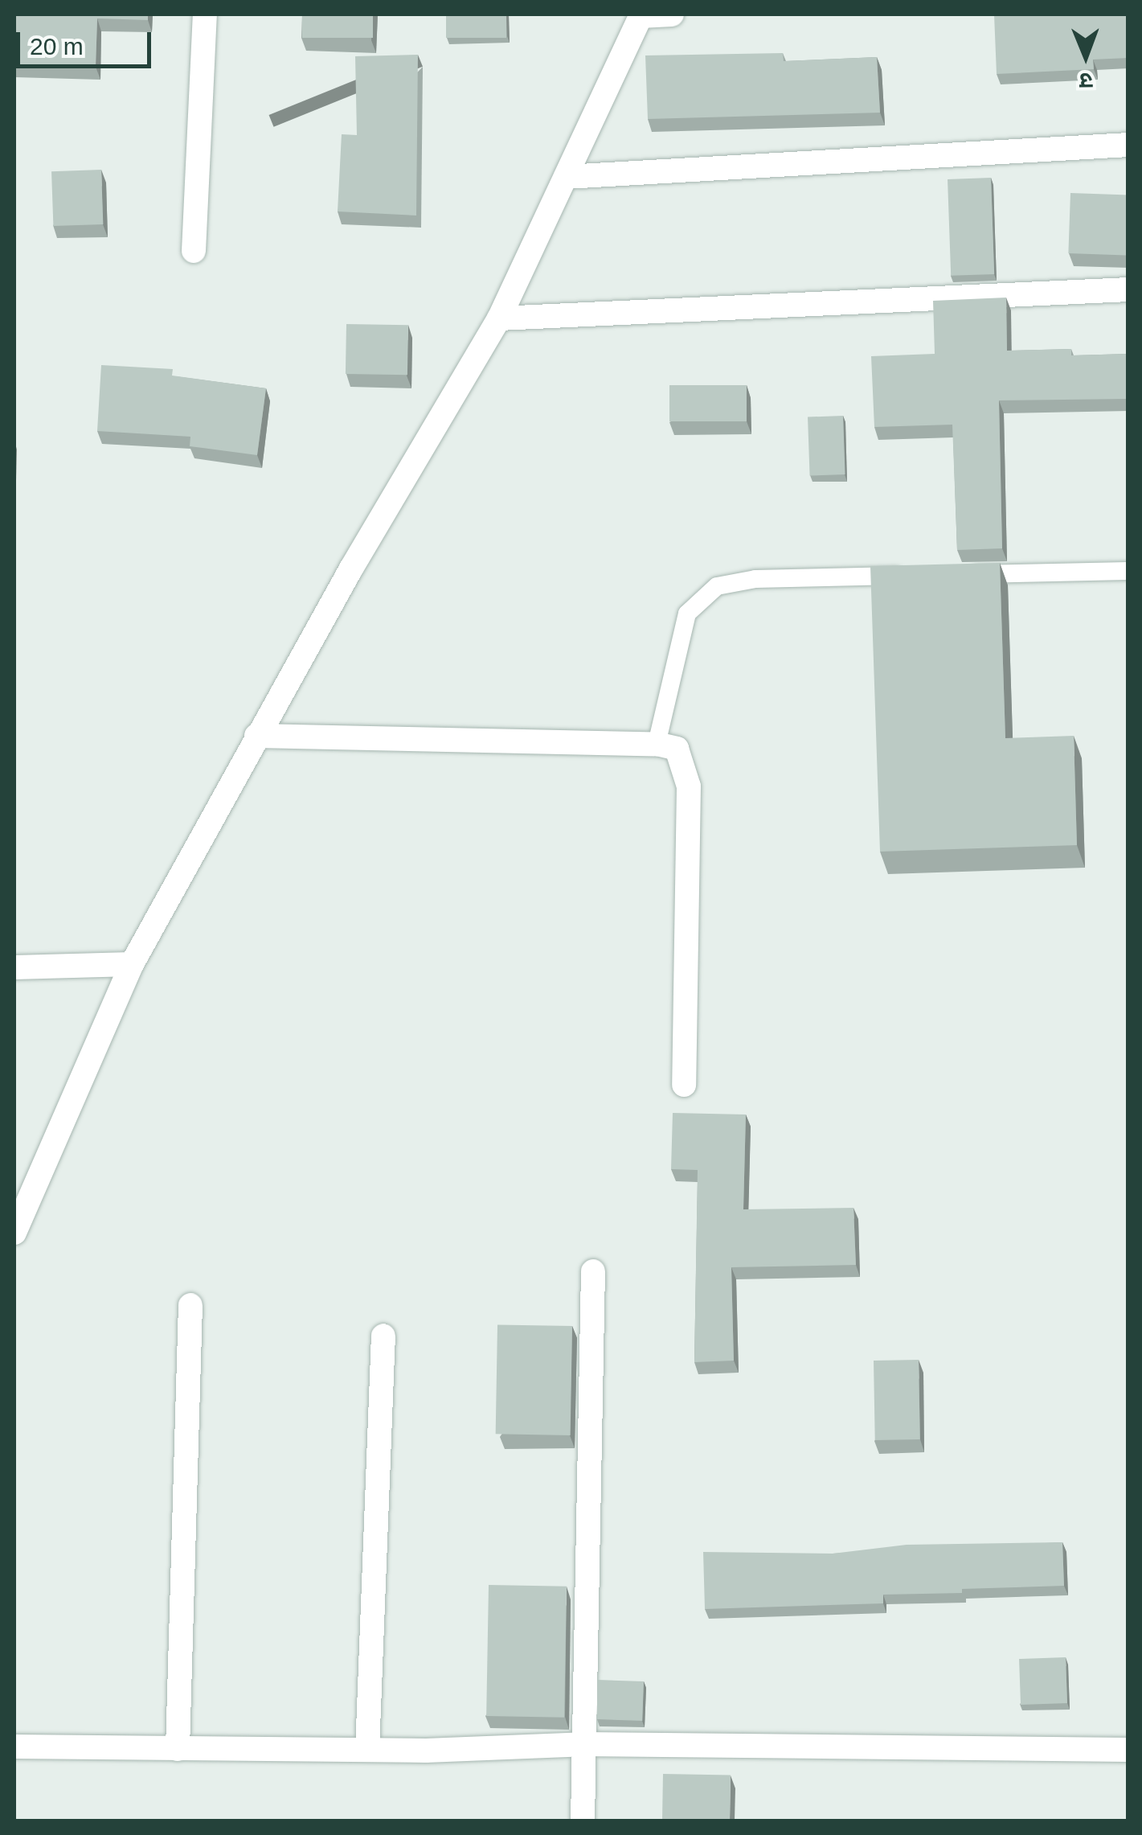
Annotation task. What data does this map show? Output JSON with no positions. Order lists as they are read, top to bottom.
{
  "scale_bar": "20 m",
  "north": "bottom"
}
